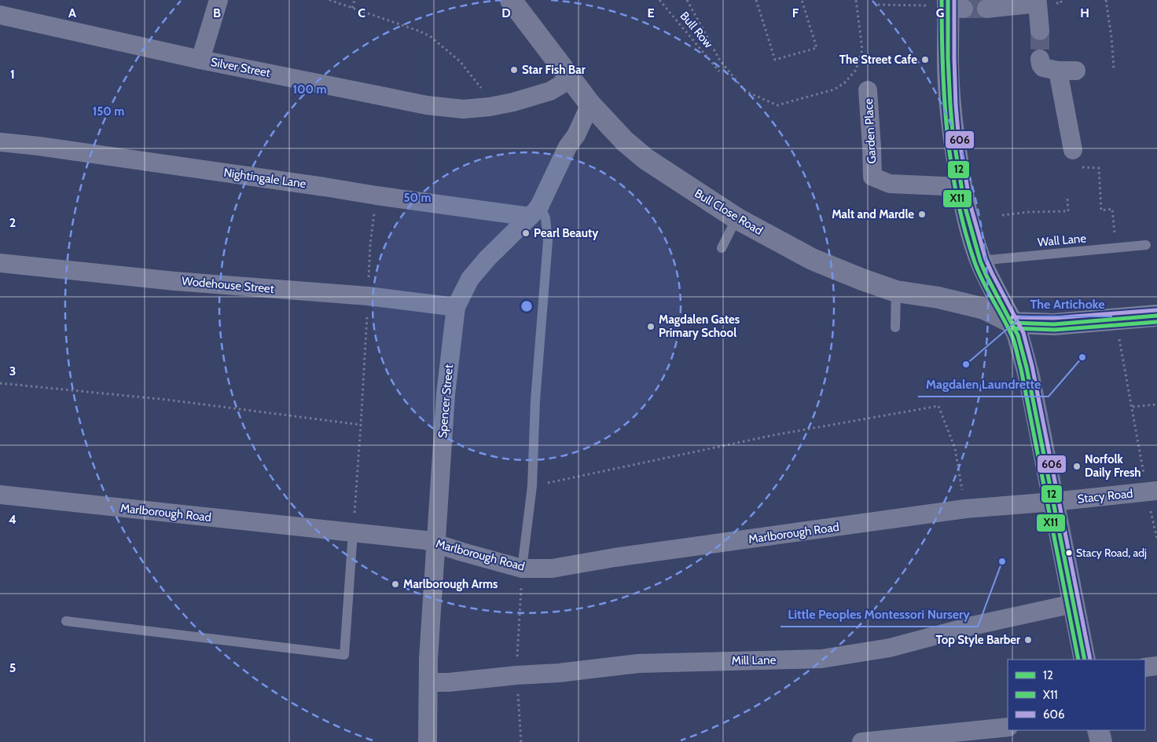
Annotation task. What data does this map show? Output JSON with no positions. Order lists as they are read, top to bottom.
{
  "streets": {
    "main road": ["Bull Close Road"],
    "street": [
      "Silver Street",
      "Garden Place",
      "Nightingale Lane",
      "Wodehouse Street",
      "Spencer Street",
      "Stacy Road",
      "Marlborough Road",
      "Mill Lane"
    ],
    "lane": ["Wall Lane"],
    "path": ["Bull Row"]
  },
  "crossings": [
    ["Silver Street", "Bull Close Road"],
    ["Nightingale Lane", "Spencer Street"],
    ["Bull Close Road", "Spencer Street"],
    ["Wodehouse Street", "Spencer Street"],
    ["Spencer Street", "Marlborough Road"],
    ["Spencer Street", "Mill Lane"],
    ["Stacy Road", "Marlborough Road"]
  ],
  "places": [
    "The Street Cafe",
    "Star Fish Bar",
    "Malt and Mardle",
    "Pearl Beauty",
    "Magdalen Gates Primary School",
    "Magdalen Laundrette",
    "The Artichoke",
    "Norfolk Daily Fresh",
    "Stacy Road, adj",
    "Little Peoples Montessori Nursery",
    "Marlborough Arms",
    "Top Style Barber"
  ],
  "lines": ["transit line 12", "transit line X11", "transit line 606"],
  "legend": ["12", "X11", "606"],
  "grid": {
    "columns": [
      "A",
      "B",
      "C",
      "D",
      "E",
      "F",
      "G",
      "H"
    ],
    "rows": [
      "1",
      "2",
      "3",
      "4",
      "5"
    ]
  },
  "rings": ["100 m", "150 m", "50 m"]
}
